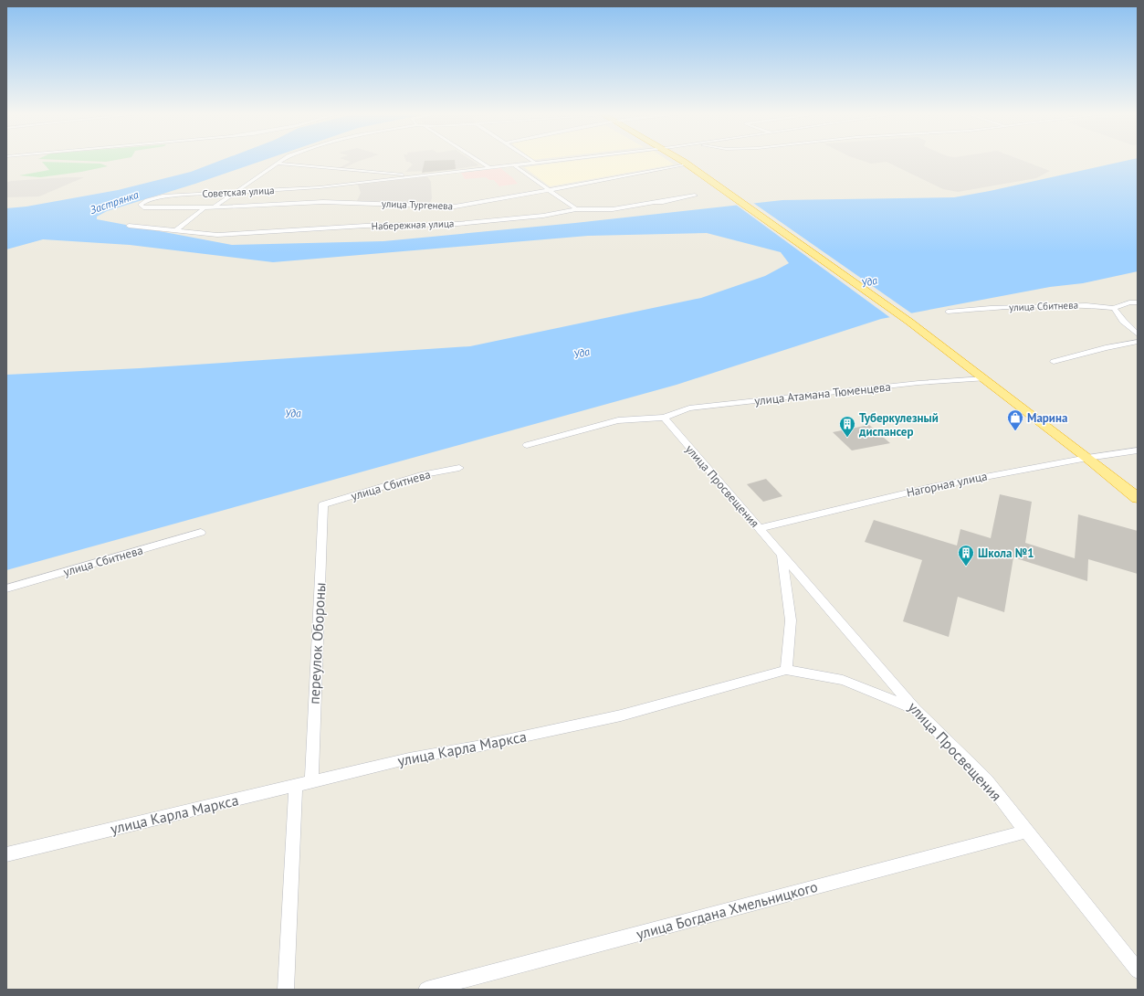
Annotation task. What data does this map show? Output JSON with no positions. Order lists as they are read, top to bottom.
{
  "streets": {
    "street": [
      "Советская улица",
      "улица Тургенева",
      "Набережная улица",
      "улица Сбитнева",
      "улица Атамана Тюменцева",
      "Нагорная улица",
      "улица Просвещения",
      "переулок Обороны",
      "улица Карла Маркса",
      "улица Богдана Хмельницкого"
    ]
  },
  "crossings": [
    ["Советская улица", "улица Тургенева"],
    ["улица Сбитнева", "переулок Обороны"],
    ["улица Атамана Тюменцева", "улица Просвещения"],
    ["Нагорная улица", "улица Просвещения"],
    ["улица Просвещения", "улица Карла Маркса"],
    ["улица Просвещения", "улица Богдана Хмельницкого"],
    ["переулок Обороны", "улица Карла Маркса"]
  ],
  "water": ["Застрянка", "Уда"],
  "places": {
    "shop": ["Марина"],
    "building": ["Туберкулезный диспансер", "Школа №1"]
  }
}
